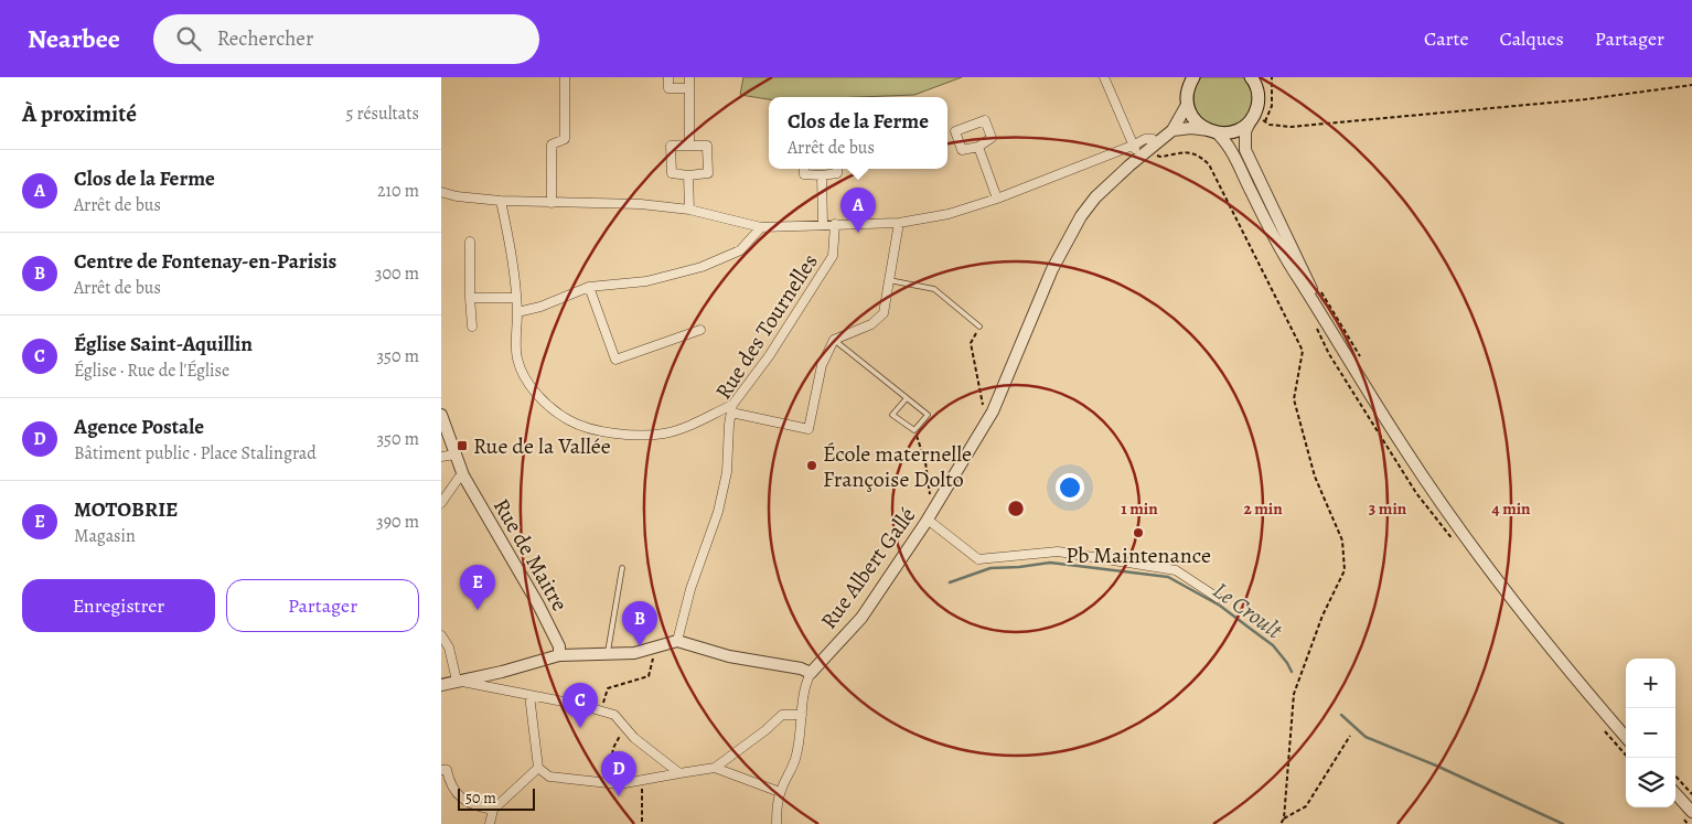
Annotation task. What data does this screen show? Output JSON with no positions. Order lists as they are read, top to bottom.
{
  "streets": {
    "street": ["Rue des Tournelles", "Rue de Maitre", "Rue Albert Gallé"]
  },
  "water": ["Le Croult"],
  "places": {
    "transit": ["Rue de la Vallée"],
    "other": ["École maternelle Françoise Dolto", "Pb Maintenance"]
  },
  "scale_bar": "50 m",
  "page": {
    "header": "Nearbee",
    "search": "Rechercher",
    "nav": ["Carte", "Calques", "Partager"],
    "heading": ["À proximité", "5 résultats"],
    "popup": ["Clos de la Ferme", "Arrêt de bus"],
    "list": [
      {
        "mark": "A",
        "name": "Clos de la Ferme",
        "note": "Arrêt de bus",
        "value": "210 m"
      },
      {
        "mark": "B",
        "name": "Centre de Fontenay-en-Parisis",
        "note": "Arrêt de bus",
        "value": "300 m"
      },
      {
        "mark": "C",
        "name": "Église Saint-Aquillin",
        "note": "Église · Rue de l'Église",
        "value": "350 m"
      },
      {
        "mark": "D",
        "name": "Agence Postale",
        "note": "Bâtiment public · Place Stalingrad",
        "value": "350 m"
      },
      {
        "mark": "E",
        "name": "MOTOBRIE",
        "note": "Magasin",
        "value": "390 m"
      }
    ],
    "pins": [
      "A",
      "E",
      "B",
      "C",
      "D"
    ],
    "buttons": ["Enregistrer", "Partager"],
    "map_buttons": ["+", "−"],
    "scale": "50 m"
  },
  "rings": [
    "1 min",
    "2 min",
    "3 min",
    "4 min"
  ]
}
